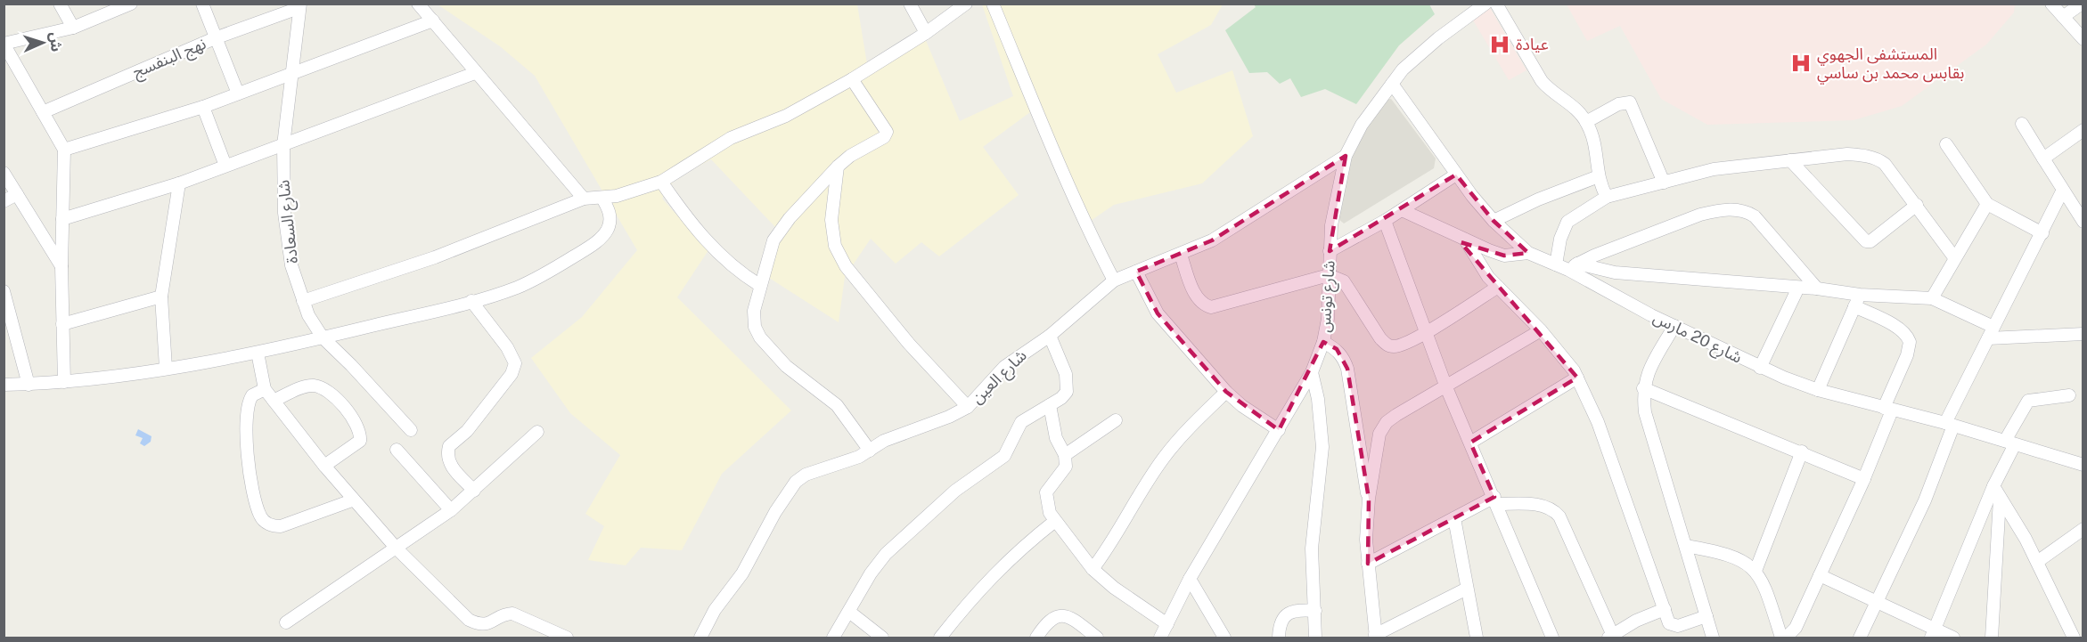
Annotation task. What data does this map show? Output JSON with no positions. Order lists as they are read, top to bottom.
{
  "streets": {
    "street": [
      "نهج البنفسج",
      "شارع السعادة",
      "شارع تونس",
      "شارع 20 مارس",
      "شارع العين"
    ]
  },
  "crossings": [
    ["نهج البنفسج", "شارع السعادة"],
    ["شارع تونس", "شارع 20 مارس"],
    ["شارع تونس", "شارع العين"]
  ],
  "places": {
    "hospital": ["عيادة", "المستشفى الجهوي بقابس محمد بن ساسي"]
  },
  "north": "right"
}
